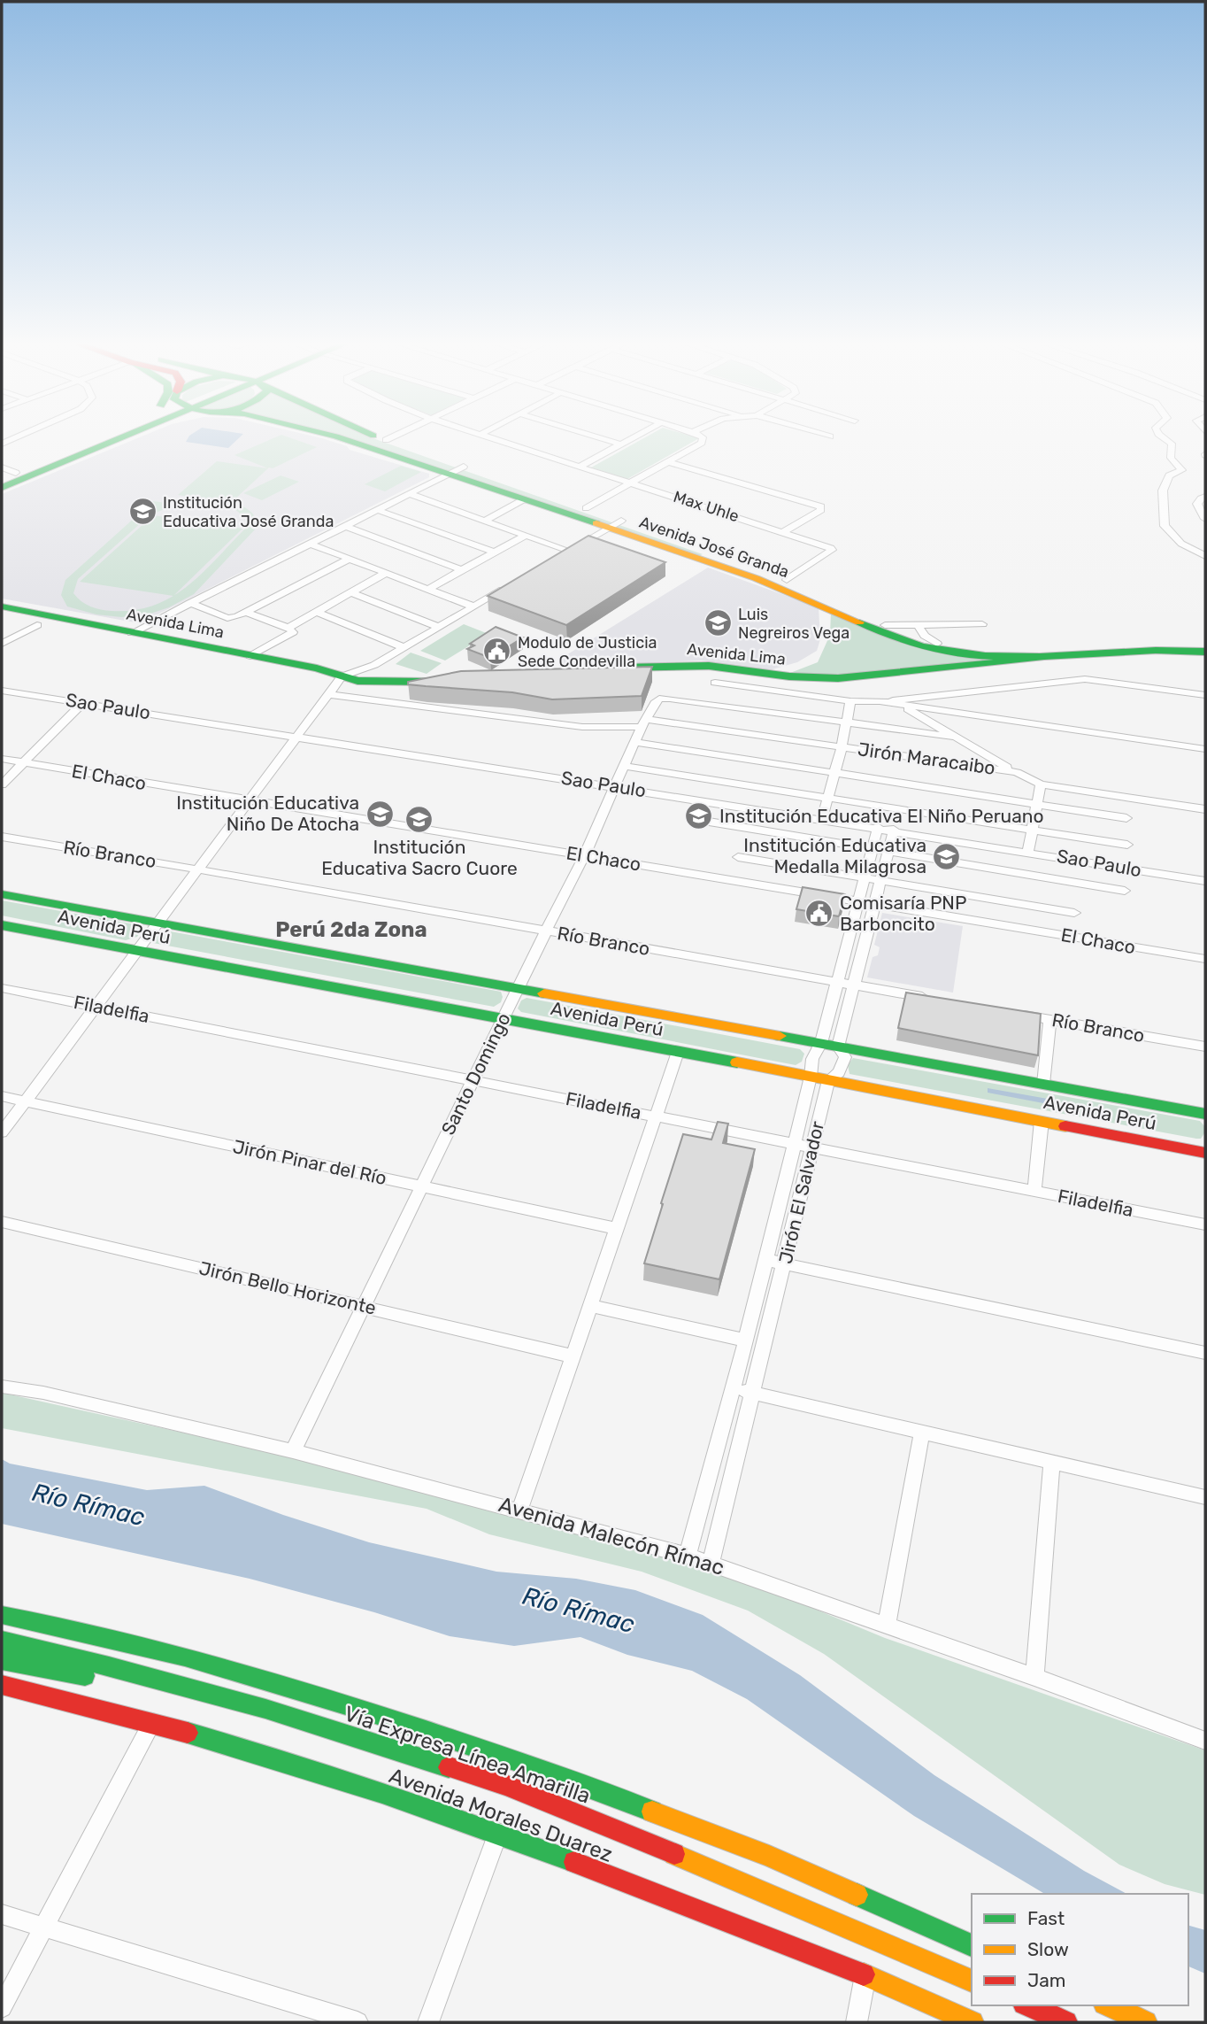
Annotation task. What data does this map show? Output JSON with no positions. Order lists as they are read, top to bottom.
{
  "streets": {
    "main road": [
      "Avenida José Granda",
      "Avenida Lima",
      "Avenida Perú",
      "Vía Expresa Línea Amarilla",
      "Avenida Morales Duarez"
    ],
    "street": [
      "Max Uhle",
      "Sao Paulo",
      "Jirón Maracaibo",
      "El Chaco",
      "Río Branco",
      "Filadelfia",
      "Santo Domingo",
      "Jirón Pinar del Río",
      "Jirón El Salvador",
      "Jirón Bello Horizonte",
      "Avenida Malecón Rímac"
    ]
  },
  "crossings": [
    ["Max Uhle", "Avenida José Granda"],
    ["Avenida José Granda", "Avenida Lima"],
    ["Sao Paulo", "Santo Domingo"],
    ["Sao Paulo", "Jirón El Salvador"],
    ["Jirón Maracaibo", "Santo Domingo"],
    ["El Chaco", "Santo Domingo"],
    ["El Chaco", "Jirón El Salvador"],
    ["Río Branco", "Santo Domingo"],
    ["Río Branco", "Jirón El Salvador"],
    ["Avenida Perú", "Santo Domingo"],
    ["Avenida Perú", "Jirón El Salvador"],
    ["Filadelfia", "Santo Domingo"],
    ["Filadelfia", "Jirón El Salvador"],
    ["Santo Domingo", "Jirón Pinar del Río"],
    ["Santo Domingo", "Jirón Bello Horizonte"],
    ["Santo Domingo", "Avenida Malecón Rímac"],
    ["Jirón El Salvador", "Avenida Malecón Rímac"]
  ],
  "districts": ["Perú 2da Zona"],
  "water": ["Río Rímac"],
  "places": {
    "school or university": [
      "Institución Educativa José Granda",
      "Luis Negreiros Vega",
      "Institución Educativa Niño De Atocha",
      "Institución Educativa El Niño Peruano",
      "Institución Educativa Sacro Cuore",
      "Institución Educativa Medalla Milagrosa"
    ],
    "public building": ["Modulo de Justicia Sede Condevilla", "Comisaría PNP Barboncito"]
  },
  "legend": ["Fast", "Slow", "Jam"]
}
